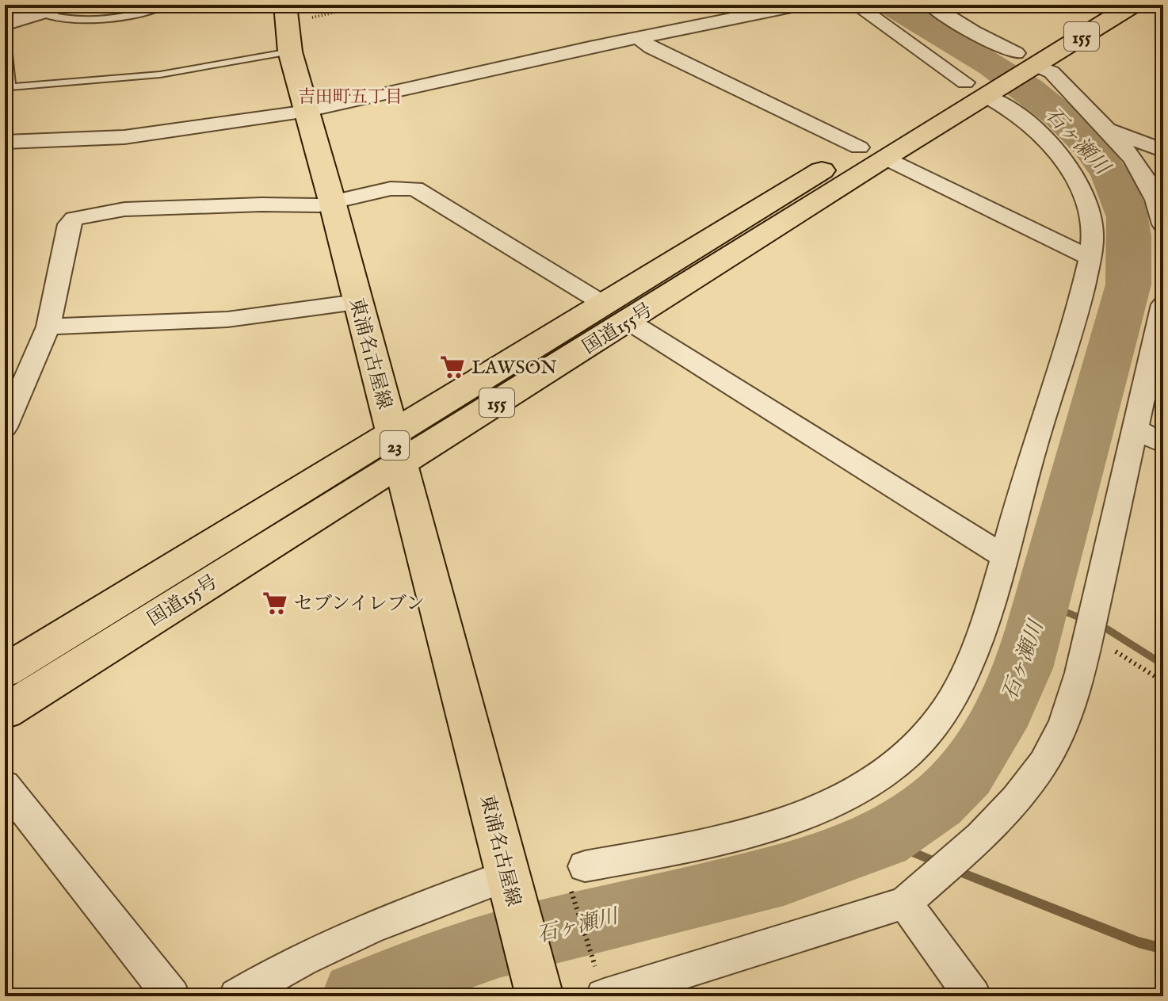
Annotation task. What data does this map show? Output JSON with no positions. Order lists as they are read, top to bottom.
{
  "streets": {
    "main road": [
      "155",
      "国道155号",
      "東浦名古屋線",
      "23"
    ]
  },
  "crossings": [
    ["国道155号", "東浦名古屋線"]
  ],
  "districts": ["吉田町五丁目"],
  "water": ["石ヶ瀬川"],
  "places": {
    "supermarket": ["LAWSON", "セブンイレブン"]
  }
}
